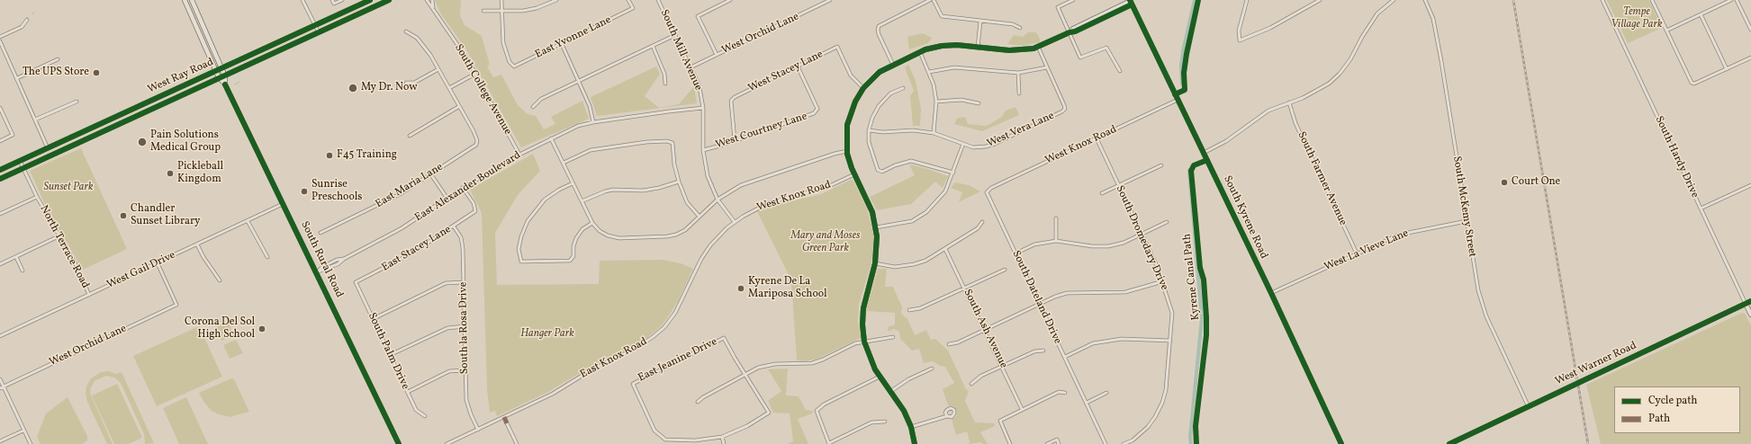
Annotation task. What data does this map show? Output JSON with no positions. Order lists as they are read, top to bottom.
{
  "streets": {
    "main road": [
      "West Ray Road",
      "South Hardy Drive",
      "South Kyrene Road",
      "South Rural Road",
      "West Warner Road"
    ],
    "street": [
      "West Orchid Lane",
      "East Yvonne Lane",
      "South Mill Avenue",
      "West Stacey Lane",
      "South College Avenue",
      "West Vera Lane",
      "West Courtney Lane",
      "West Knox Road",
      "South Farmer Avenue",
      "East Maria Lane",
      "East Alexander Boulevard",
      "South McKemy Street",
      "South Dromedary Drive",
      "North Terrace Road",
      "East Stacey Lane",
      "West La Vieve Lane",
      "West Gail Drive",
      "South Dateland Drive",
      "South la Rosa Drive",
      "South Ash Avenue",
      "South Palm Drive",
      "East Knox Road",
      "East Jeanine Drive"
    ],
    "cycle path": ["Kyrene Canal Path"]
  },
  "crossings": [
    ["West Orchid Lane", "South Mill Avenue"],
    ["West Orchid Lane", "West Gail Drive"],
    ["South Mill Avenue", "West Courtney Lane"],
    ["South Mill Avenue", "West Knox Road"],
    ["South Mill Avenue", "East Alexander Boulevard"],
    ["South Mill Avenue", "East Knox Road"],
    ["West Stacey Lane", "West Courtney Lane"],
    ["West Ray Road", "North Terrace Road"],
    ["West Ray Road", "South Rural Road"],
    ["South College Avenue", "East Alexander Boulevard"],
    ["West Knox Road", "South Kyrene Road"],
    ["West Knox Road", "South Dromedary Drive"],
    ["West Knox Road", "South Dateland Drive"],
    ["West Knox Road", "East Knox Road"],
    ["South Hardy Drive", "West Warner Road"],
    ["South Farmer Avenue", "West La Vieve Lane"],
    ["East Alexander Boulevard", "East Stacey Lane"],
    ["East Alexander Boulevard", "South Rural Road"],
    ["South McKemy Street", "West La Vieve Lane"],
    ["South McKemy Street", "West Warner Road"],
    ["South Kyrene Road", "West La Vieve Lane"],
    ["North Terrace Road", "West Gail Drive"],
    ["East Stacey Lane", "South la Rosa Drive"],
    ["East Stacey Lane", "South Palm Drive"],
    ["South Rural Road", "West Gail Drive"],
    ["South la Rosa Drive", "East Knox Road"]
  ],
  "parks": [
    "Tempe Village Park",
    "Sunset Park",
    "Mary and Moses Green Park",
    "Hanger Park"
  ],
  "places": [
    "The UPS Store",
    "My Dr. Now",
    "Pain Solutions Medical Group",
    "F45 Training",
    "Pickleball Kingdom",
    "Court One",
    "Sunrise Preschools",
    "Chandler Sunset Library",
    "Kyrene De La Mariposa School",
    "Corona Del Sol High School"
  ],
  "legend": ["Cycle path", "Path"]
}
